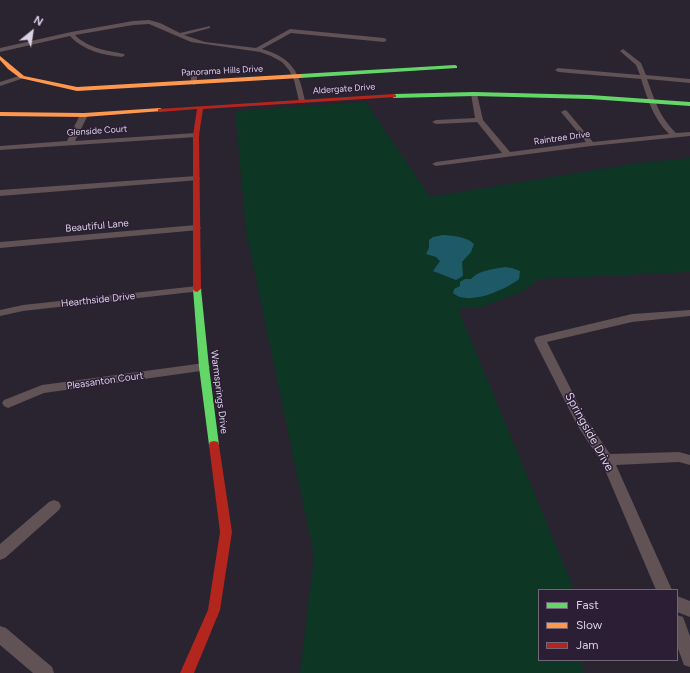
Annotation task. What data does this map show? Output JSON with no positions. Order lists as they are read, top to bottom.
{
  "streets": {
    "street": [
      "Panorama Hills Drive",
      "Aldergate Drive",
      "Glenside Court",
      "Raintree Drive",
      "Beautiful Lane",
      "Hearthside Drive",
      "Pleasanton Court",
      "Warmsprings Drive",
      "Springside Drive"
    ]
  },
  "crossings": [
    ["Aldergate Drive", "Warmsprings Drive"],
    ["Glenside Court", "Warmsprings Drive"],
    ["Beautiful Lane", "Warmsprings Drive"],
    ["Hearthside Drive", "Warmsprings Drive"],
    ["Pleasanton Court", "Warmsprings Drive"]
  ],
  "legend": ["Fast", "Slow", "Jam"],
  "north": "top right"
}
